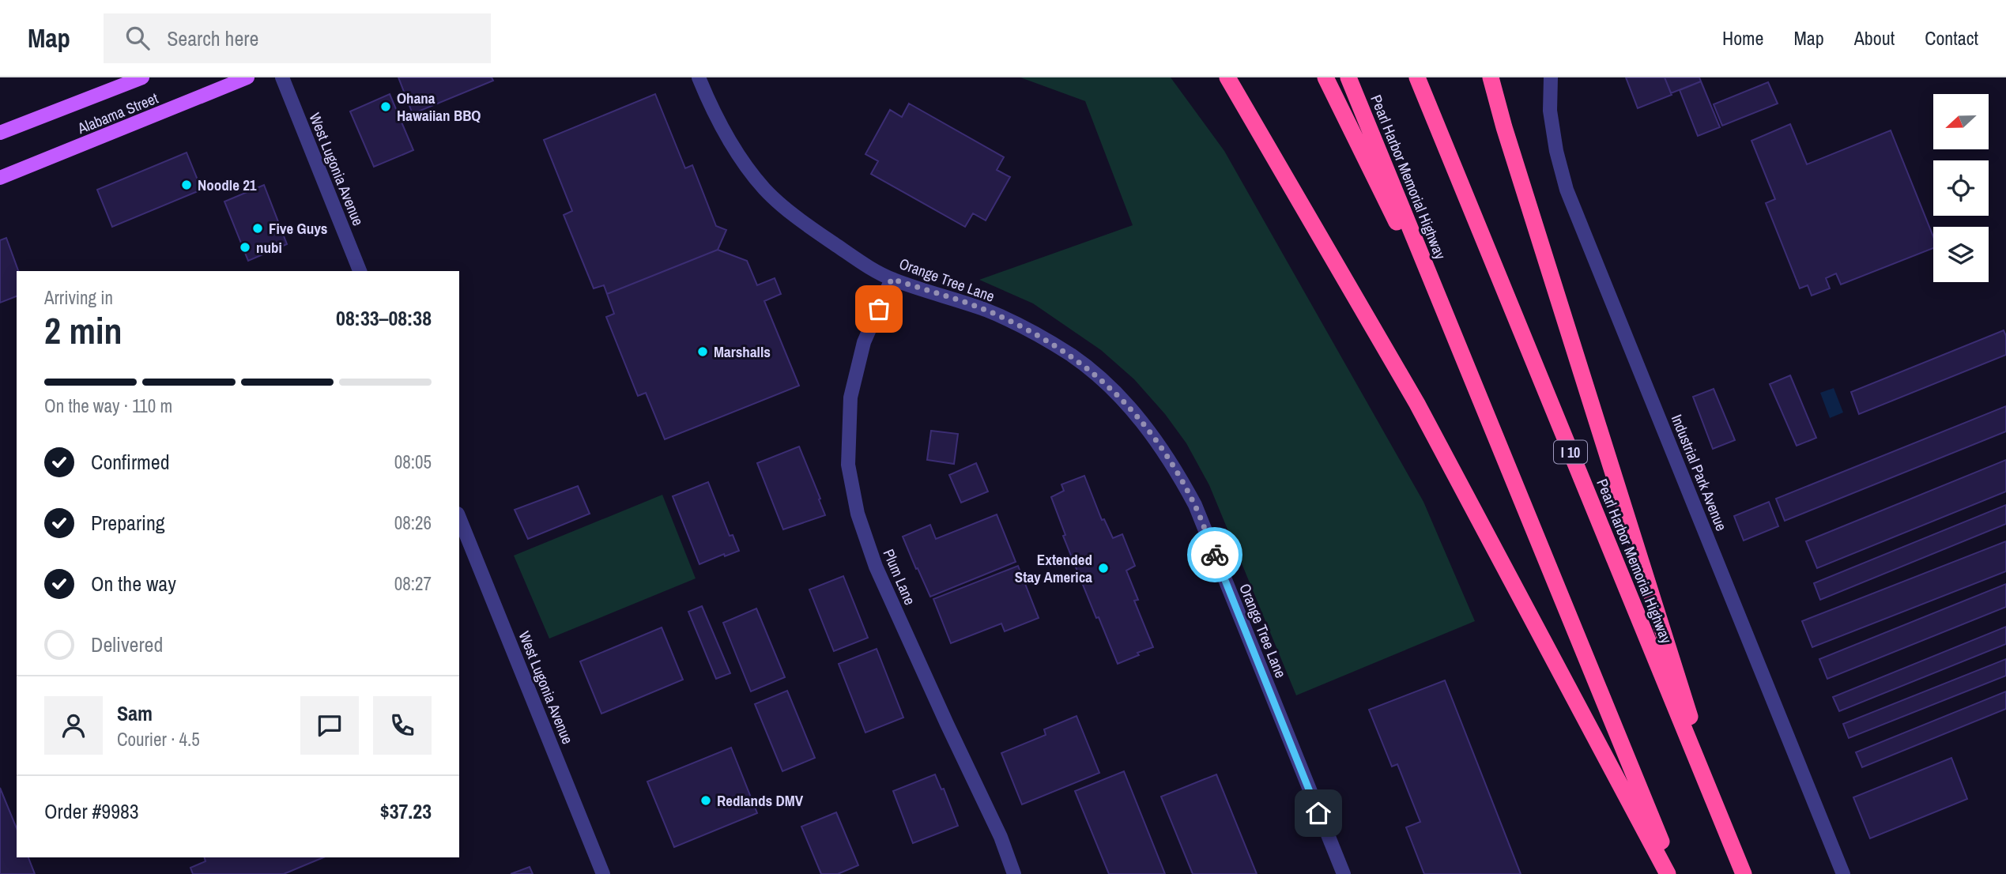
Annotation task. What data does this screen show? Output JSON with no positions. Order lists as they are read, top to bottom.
{
  "streets": {
    "highway": ["Pearl Harbor Memorial Highway", "I 10"],
    "main road": ["Alabama Street"],
    "street": [
      "West Lugonia Avenue",
      "Orange Tree Lane",
      "Industrial Park Avenue",
      "Plum Lane"
    ]
  },
  "crossings": [
    ["Orange Tree Lane", "Plum Lane"]
  ],
  "places": [
    "Ohana Hawaiian BBQ",
    "Noodle 21",
    "Five Guys",
    "nubi",
    "Marshalls",
    "Extended Stay America",
    "Redlands DMV"
  ],
  "north": "left",
  "page": {
    "header": "Map",
    "search": "Search here",
    "nav": [
      "Home",
      "Map",
      "About",
      "Contact"
    ],
    "heading": ["2 min", "Arriving in", "08:33–08:38"],
    "panel": [
      "Sam",
      "Courier · 4.5",
      "Order #9983",
      "$37.23"
    ],
    "bar": "On the way · 110 m",
    "list": [
      ["Confirmed", "08:05"],
      ["Preparing", "08:26"],
      ["On the way", "08:27"],
      "Delivered"
    ]
  }
}
